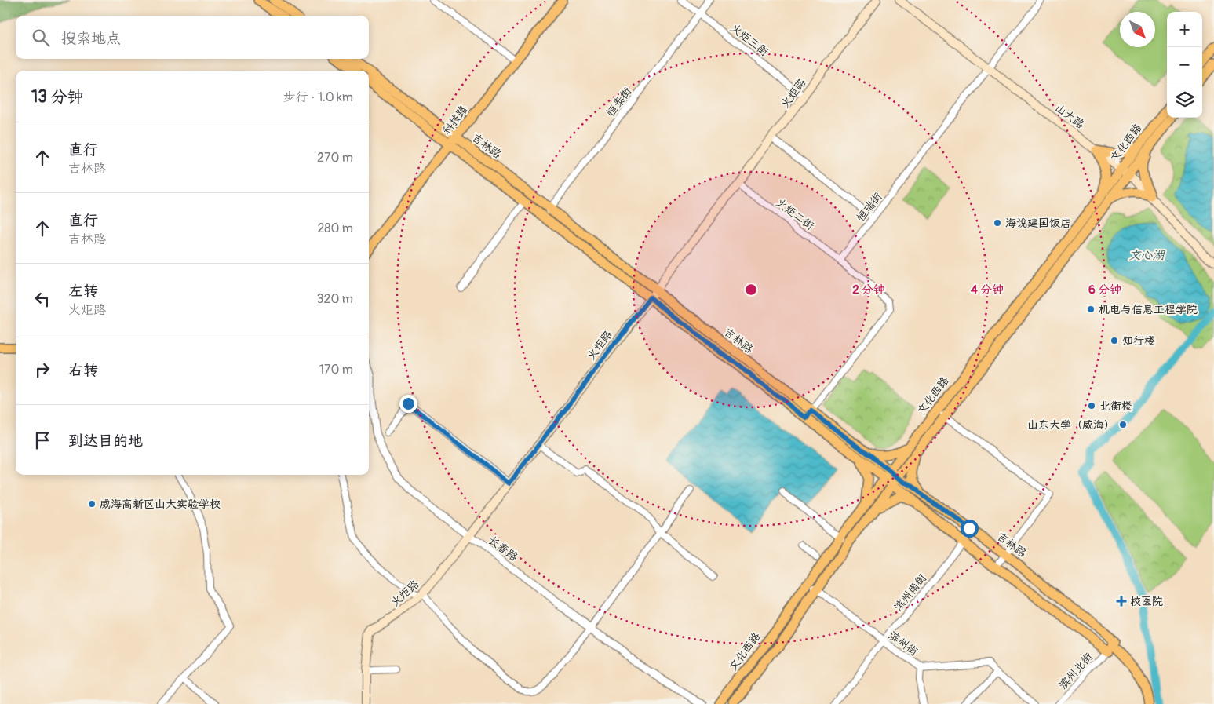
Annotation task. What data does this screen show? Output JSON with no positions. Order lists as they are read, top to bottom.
{
  "streets": {
    "main road": [
      "火炬路",
      "山大路",
      "科技路",
      "文化西路",
      "吉林路"
    ],
    "street": [
      "火炬三街",
      "恒泰街",
      "恒瑞街",
      "火炬二街",
      "长春路",
      "滨州南街",
      "滨州街",
      "滨州北街"
    ]
  },
  "crossings": [
    ["火炬三街", "火炬路"],
    ["火炬三街", "恒泰街"],
    ["火炬路", "吉林路"],
    ["火炬路", "火炬二街"],
    ["火炬路", "长春路"],
    ["恒泰街", "吉林路"],
    ["山大路", "文化西路"],
    ["山大路", "恒瑞街"],
    ["科技路", "吉林路"],
    ["文化西路", "吉林路"],
    ["文化西路", "滨州街"],
    ["吉林路", "滨州南街"],
    ["吉林路", "滨州北街"],
    ["恒瑞街", "火炬二街"],
    ["滨州南街", "滨州街"]
  ],
  "water": ["文心湖"],
  "places": {
    "other": [
      "海说建国饭店",
      "机电与信息工程学院",
      "知行楼",
      "北衡楼",
      "山东大学（威海）",
      "威海高新区山大实验学校"
    ],
    "health": ["校医院"]
  },
  "north": "bottom right",
  "page": {
    "map_buttons": ["+", "−"],
    "search": "搜索地点",
    "heading": ["13 分钟", "步行 · 1.0 km"],
    "list": [
      ["直行", "吉林路", "270 m"],
      ["直行", "吉林路", "280 m"],
      ["左转", "火炬路", "320 m"],
      ["右转", "170 m"],
      "到达目的地"
    ]
  },
  "rings": ["2 分钟", "4 分钟", "6 分钟"]
}
